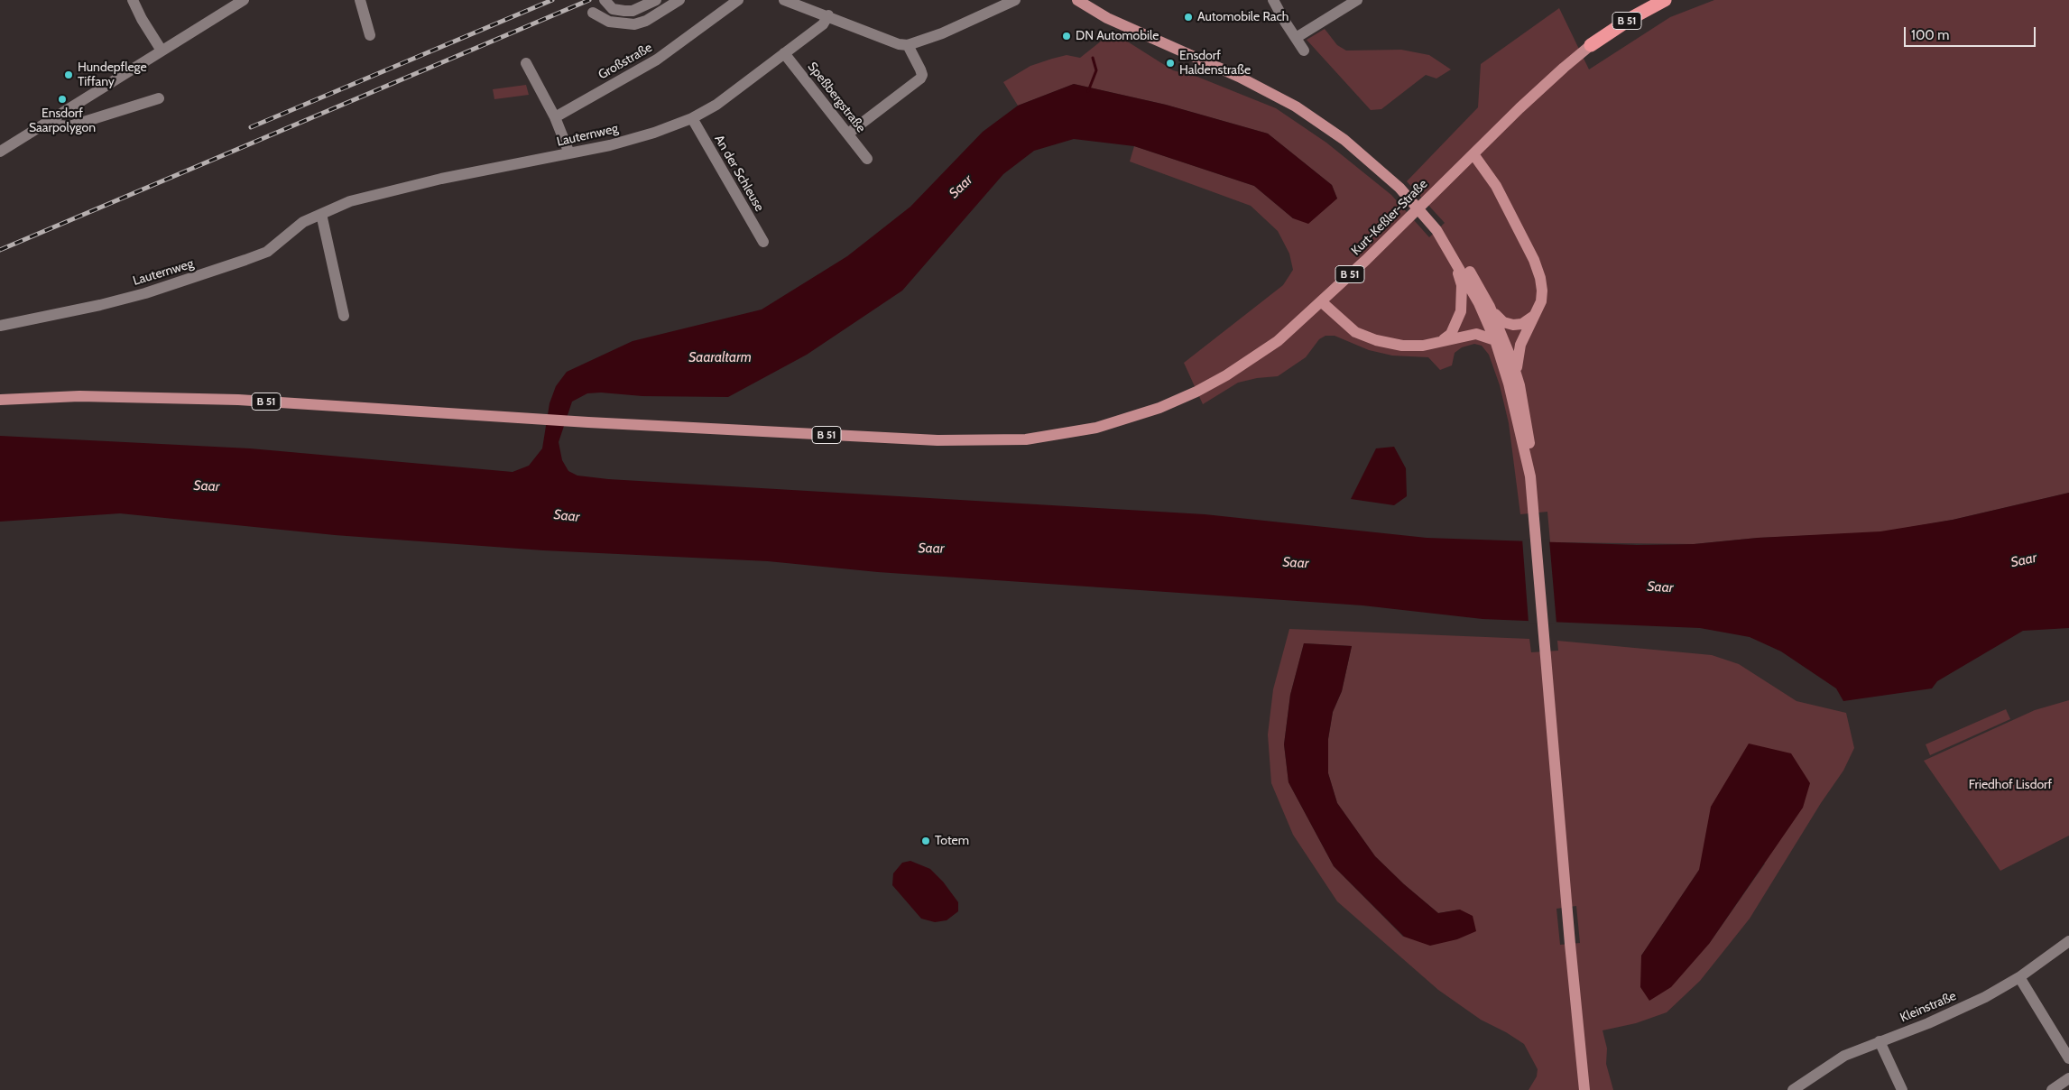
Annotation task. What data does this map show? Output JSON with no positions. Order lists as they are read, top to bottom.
{
  "streets": {
    "highway": ["B 51"],
    "main road": ["Kurt-Keßler-Straße"],
    "street": [
      "Großstraße",
      "Speßbergstraße",
      "Lauternweg",
      "An der Schleuse",
      "Kleinstraße"
    ]
  },
  "crossings": [
    ["B 51", "Kurt-Keßler-Straße"],
    ["Speßbergstraße", "Lauternweg"],
    ["Lauternweg", "An der Schleuse"]
  ],
  "water": ["Saar", "Saaraltarm"],
  "parks": ["Friedhof Lisdorf"],
  "places": [
    "Automobile Rach",
    "DN Automobile",
    "Ensdorf Haldenstraße",
    "Hundepflege Tiffany",
    "Ensdorf Saarpolygon",
    "Totem"
  ],
  "scale_bar": "100 m"
}
